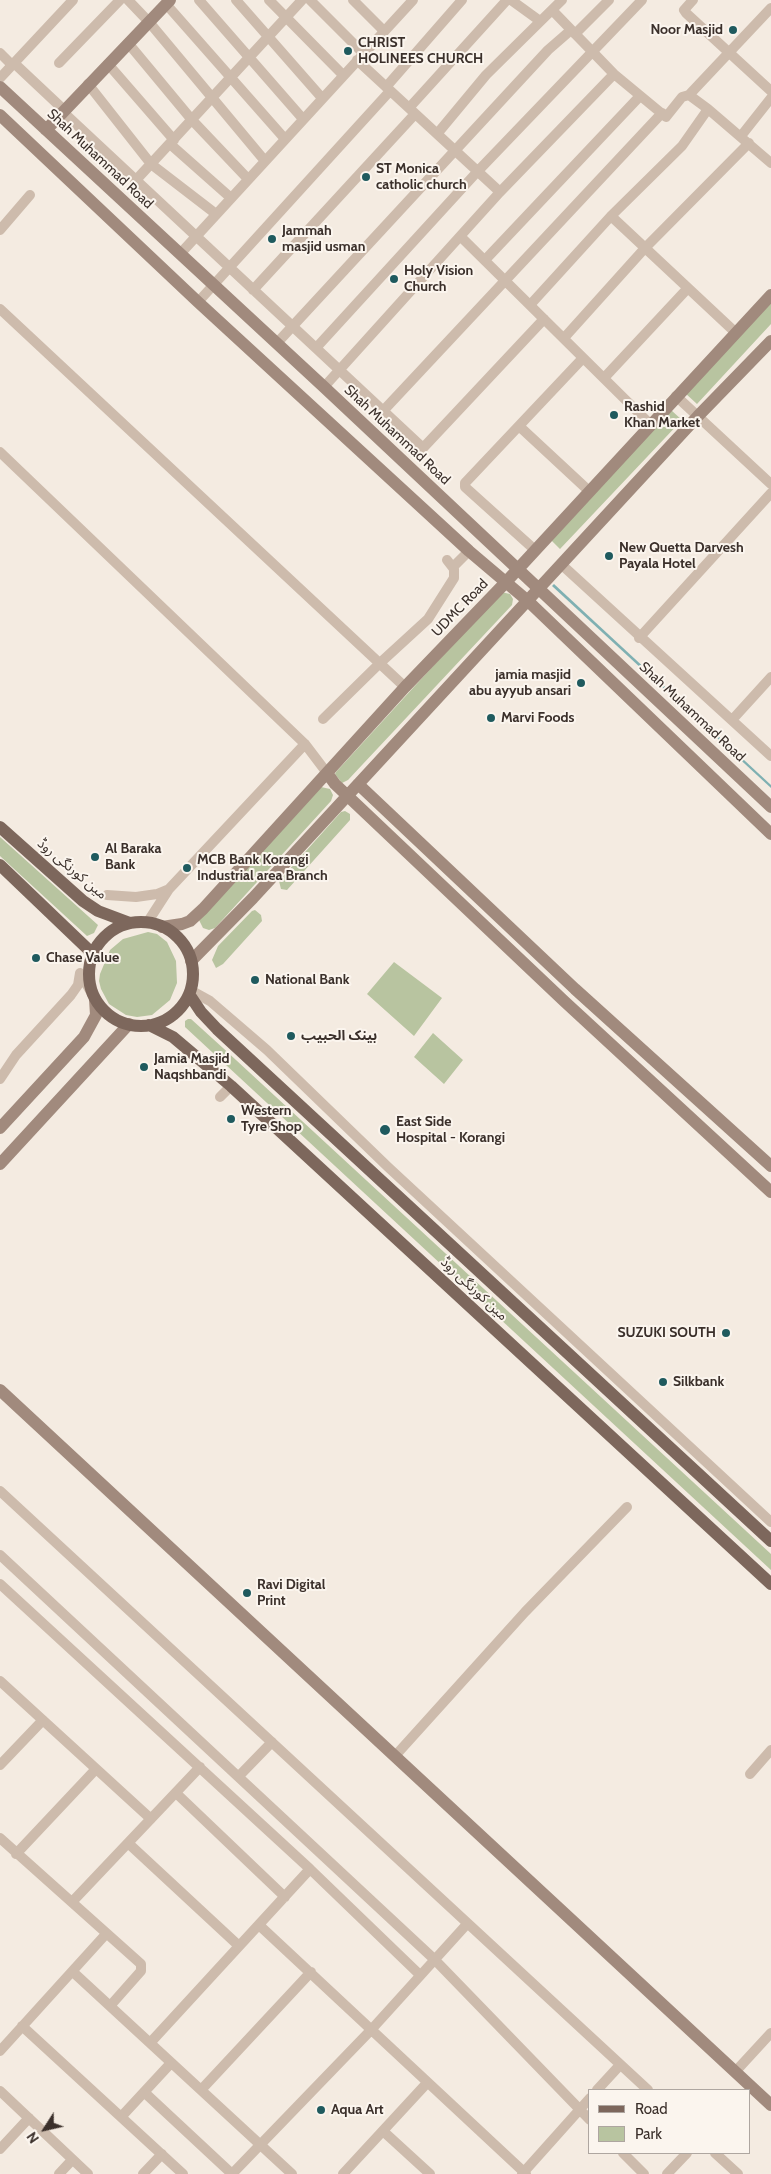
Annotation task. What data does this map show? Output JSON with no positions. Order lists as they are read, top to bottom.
{
  "streets": {
    "main road": ["مین کورنگی روڈ"],
    "street": ["Shah Muhammad Road", "UDMC Road"]
  },
  "crossings": [
    ["Shah Muhammad Road", "UDMC Road"],
    ["UDMC Road", "مین کورنگی روڈ"]
  ],
  "places": [
    "Noor Masjid",
    "CHRIST HOLINEES CHURCH",
    "ST Monica catholic church",
    "Jammah masjid usman",
    "Holy Vision Church",
    "Rashid Khan Market",
    "New Quetta Darvesh Payala Hotel",
    "jamia masjid abu ayyub ansari",
    "Marvi Foods",
    "Al Baraka Bank",
    "MCB Bank Korangi Industrial area Branch",
    "Chase Value",
    "National Bank",
    "بينک الحبيب",
    "Jamia Masjid Naqshbandi",
    "Western Tyre Shop",
    "East Side Hospital - Korangi",
    "SUZUKI SOUTH",
    "Silkbank",
    "Ravi Digital Print",
    "Aqua Art"
  ],
  "legend": ["Road", "Park"],
  "north": "bottom left"
}
